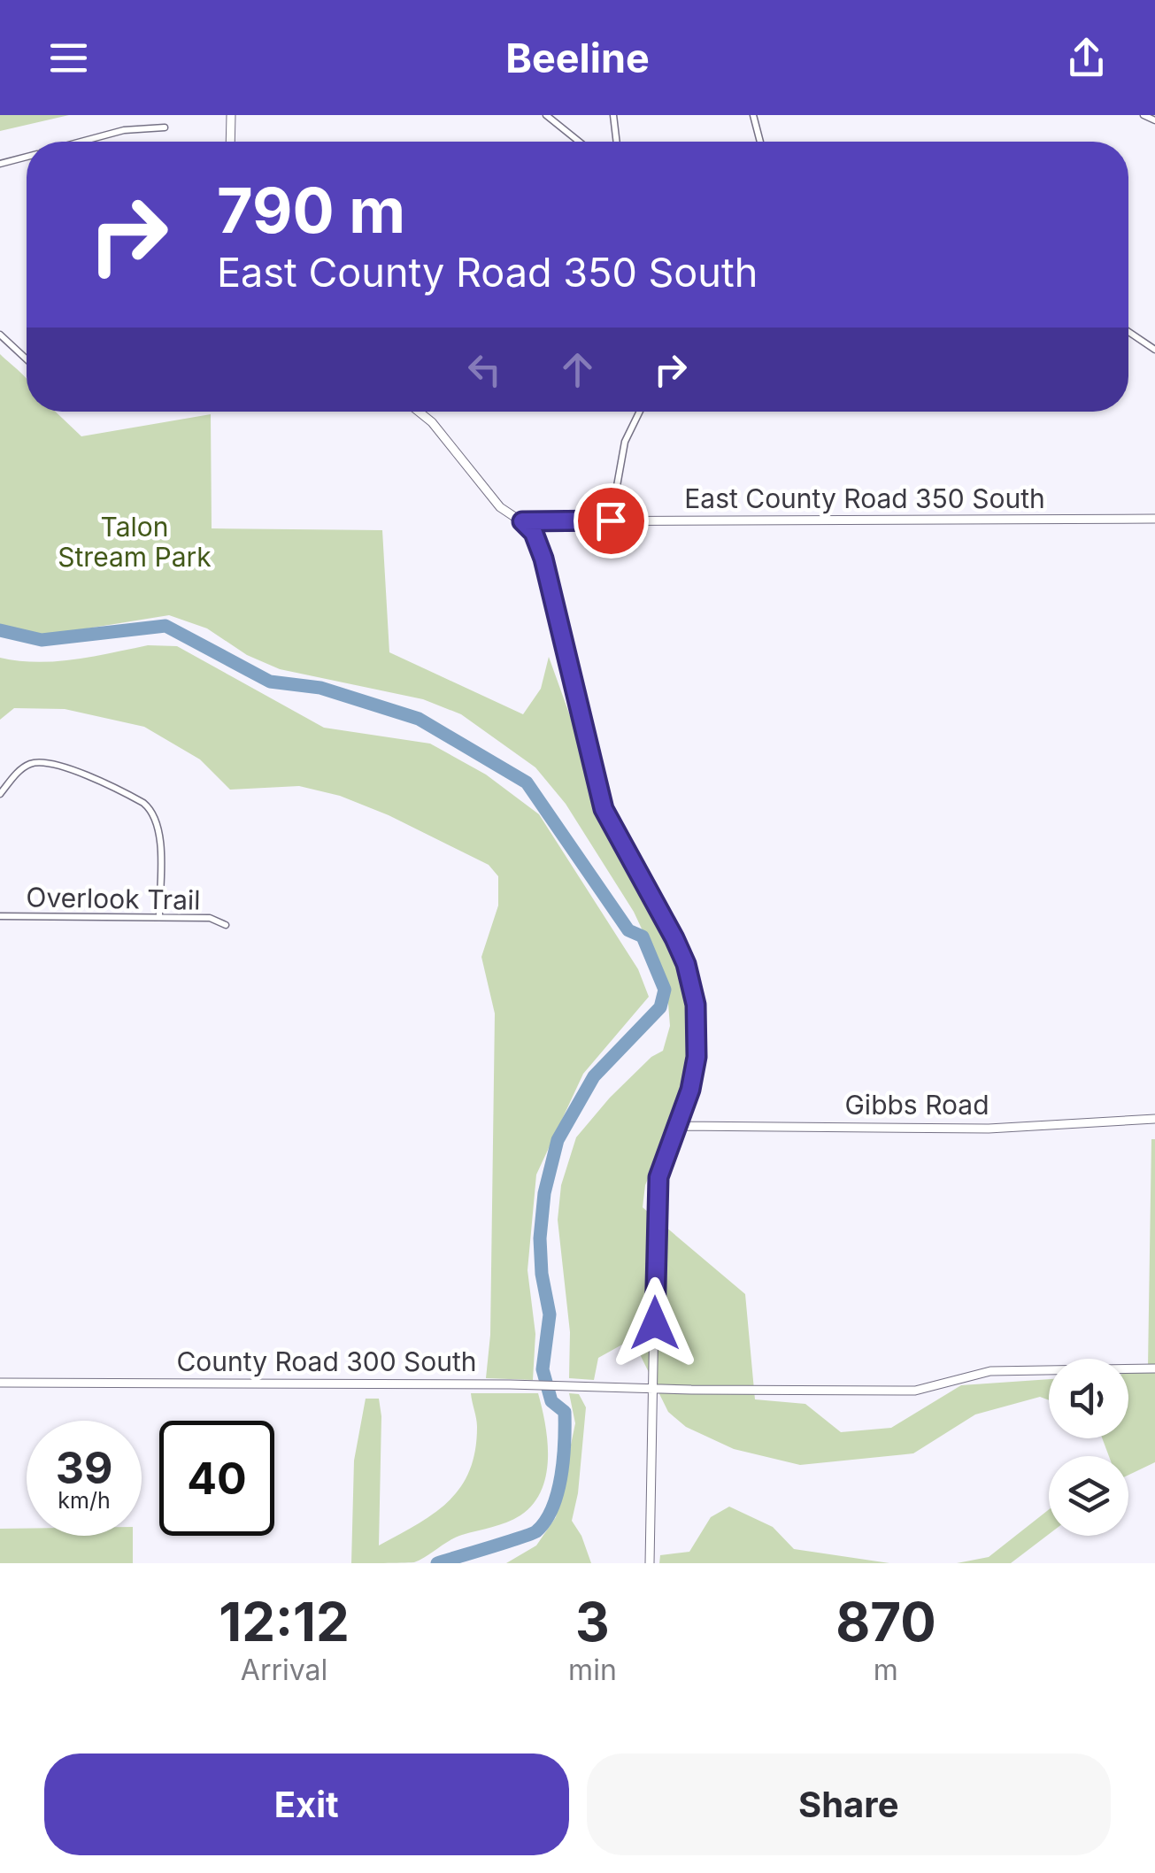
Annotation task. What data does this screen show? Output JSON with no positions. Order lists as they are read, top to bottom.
{
  "streets": {
    "street": [
      "East County Road 350 South",
      "Overlook Trail",
      "Gibbs Road",
      "County Road 300 South"
    ]
  },
  "parks": ["Talon Stream Park"],
  "page": {
    "header": "Beeline",
    "turn": ["790 m", "East County Road 350 South"],
    "speed": "39 km/h",
    "limit": "40",
    "eta": [
      "12:12",
      "Arrival",
      "3",
      "min",
      "870",
      "m"
    ],
    "buttons": ["Exit", "Share"]
  }
}
